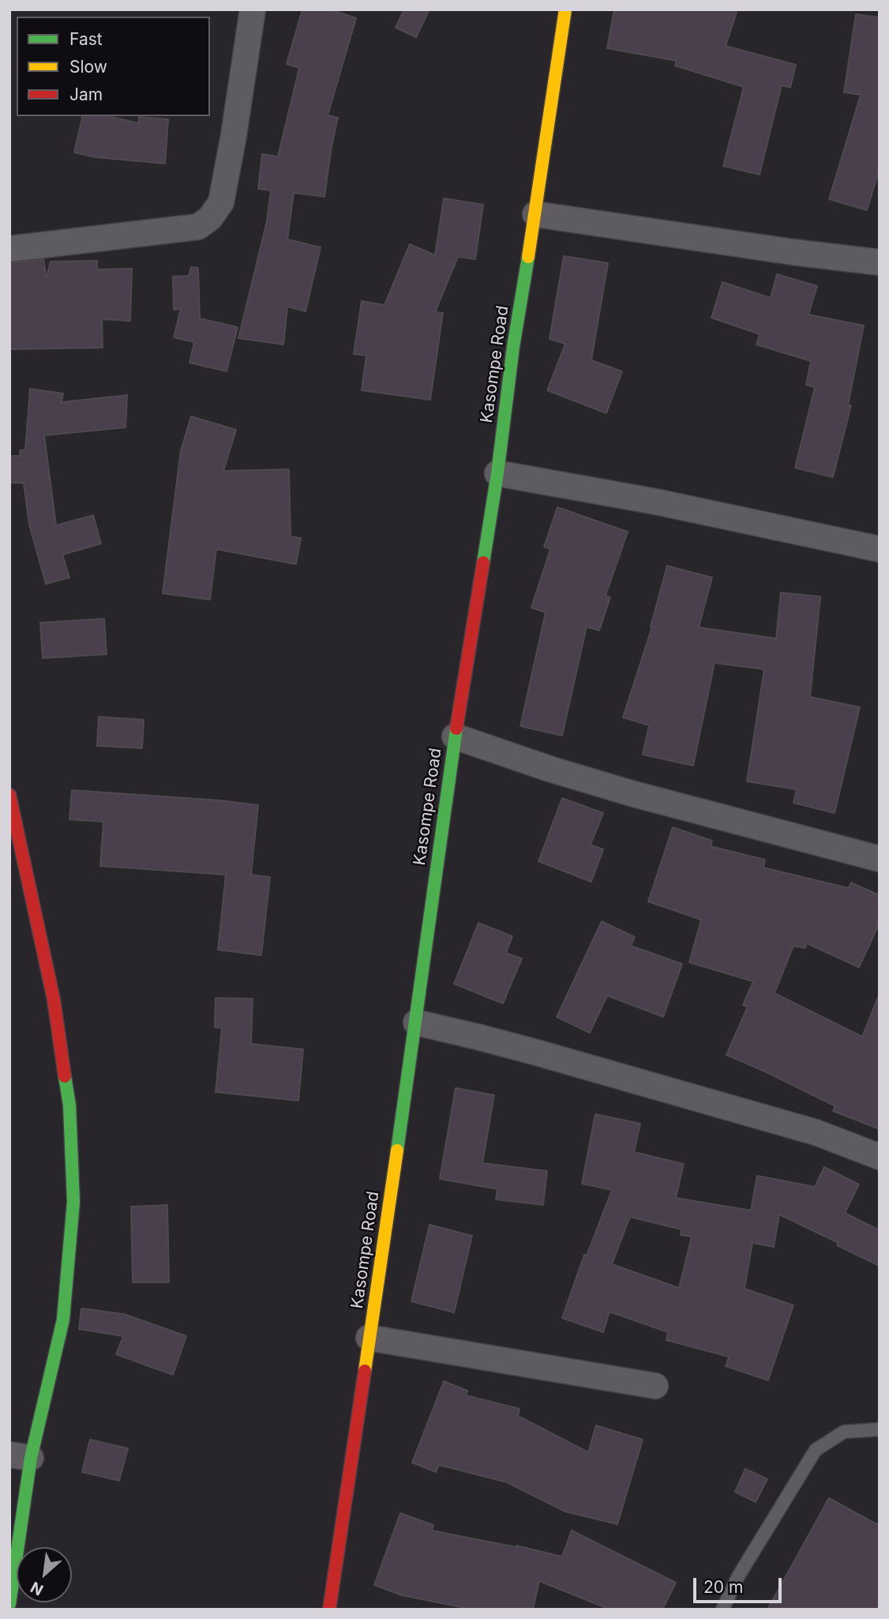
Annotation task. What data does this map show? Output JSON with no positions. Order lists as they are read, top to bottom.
{
  "streets": {
    "street": ["Kasompe Road"]
  },
  "legend": ["Fast", "Slow", "Jam"],
  "scale_bar": "20 m",
  "north": "bottom left"
}
